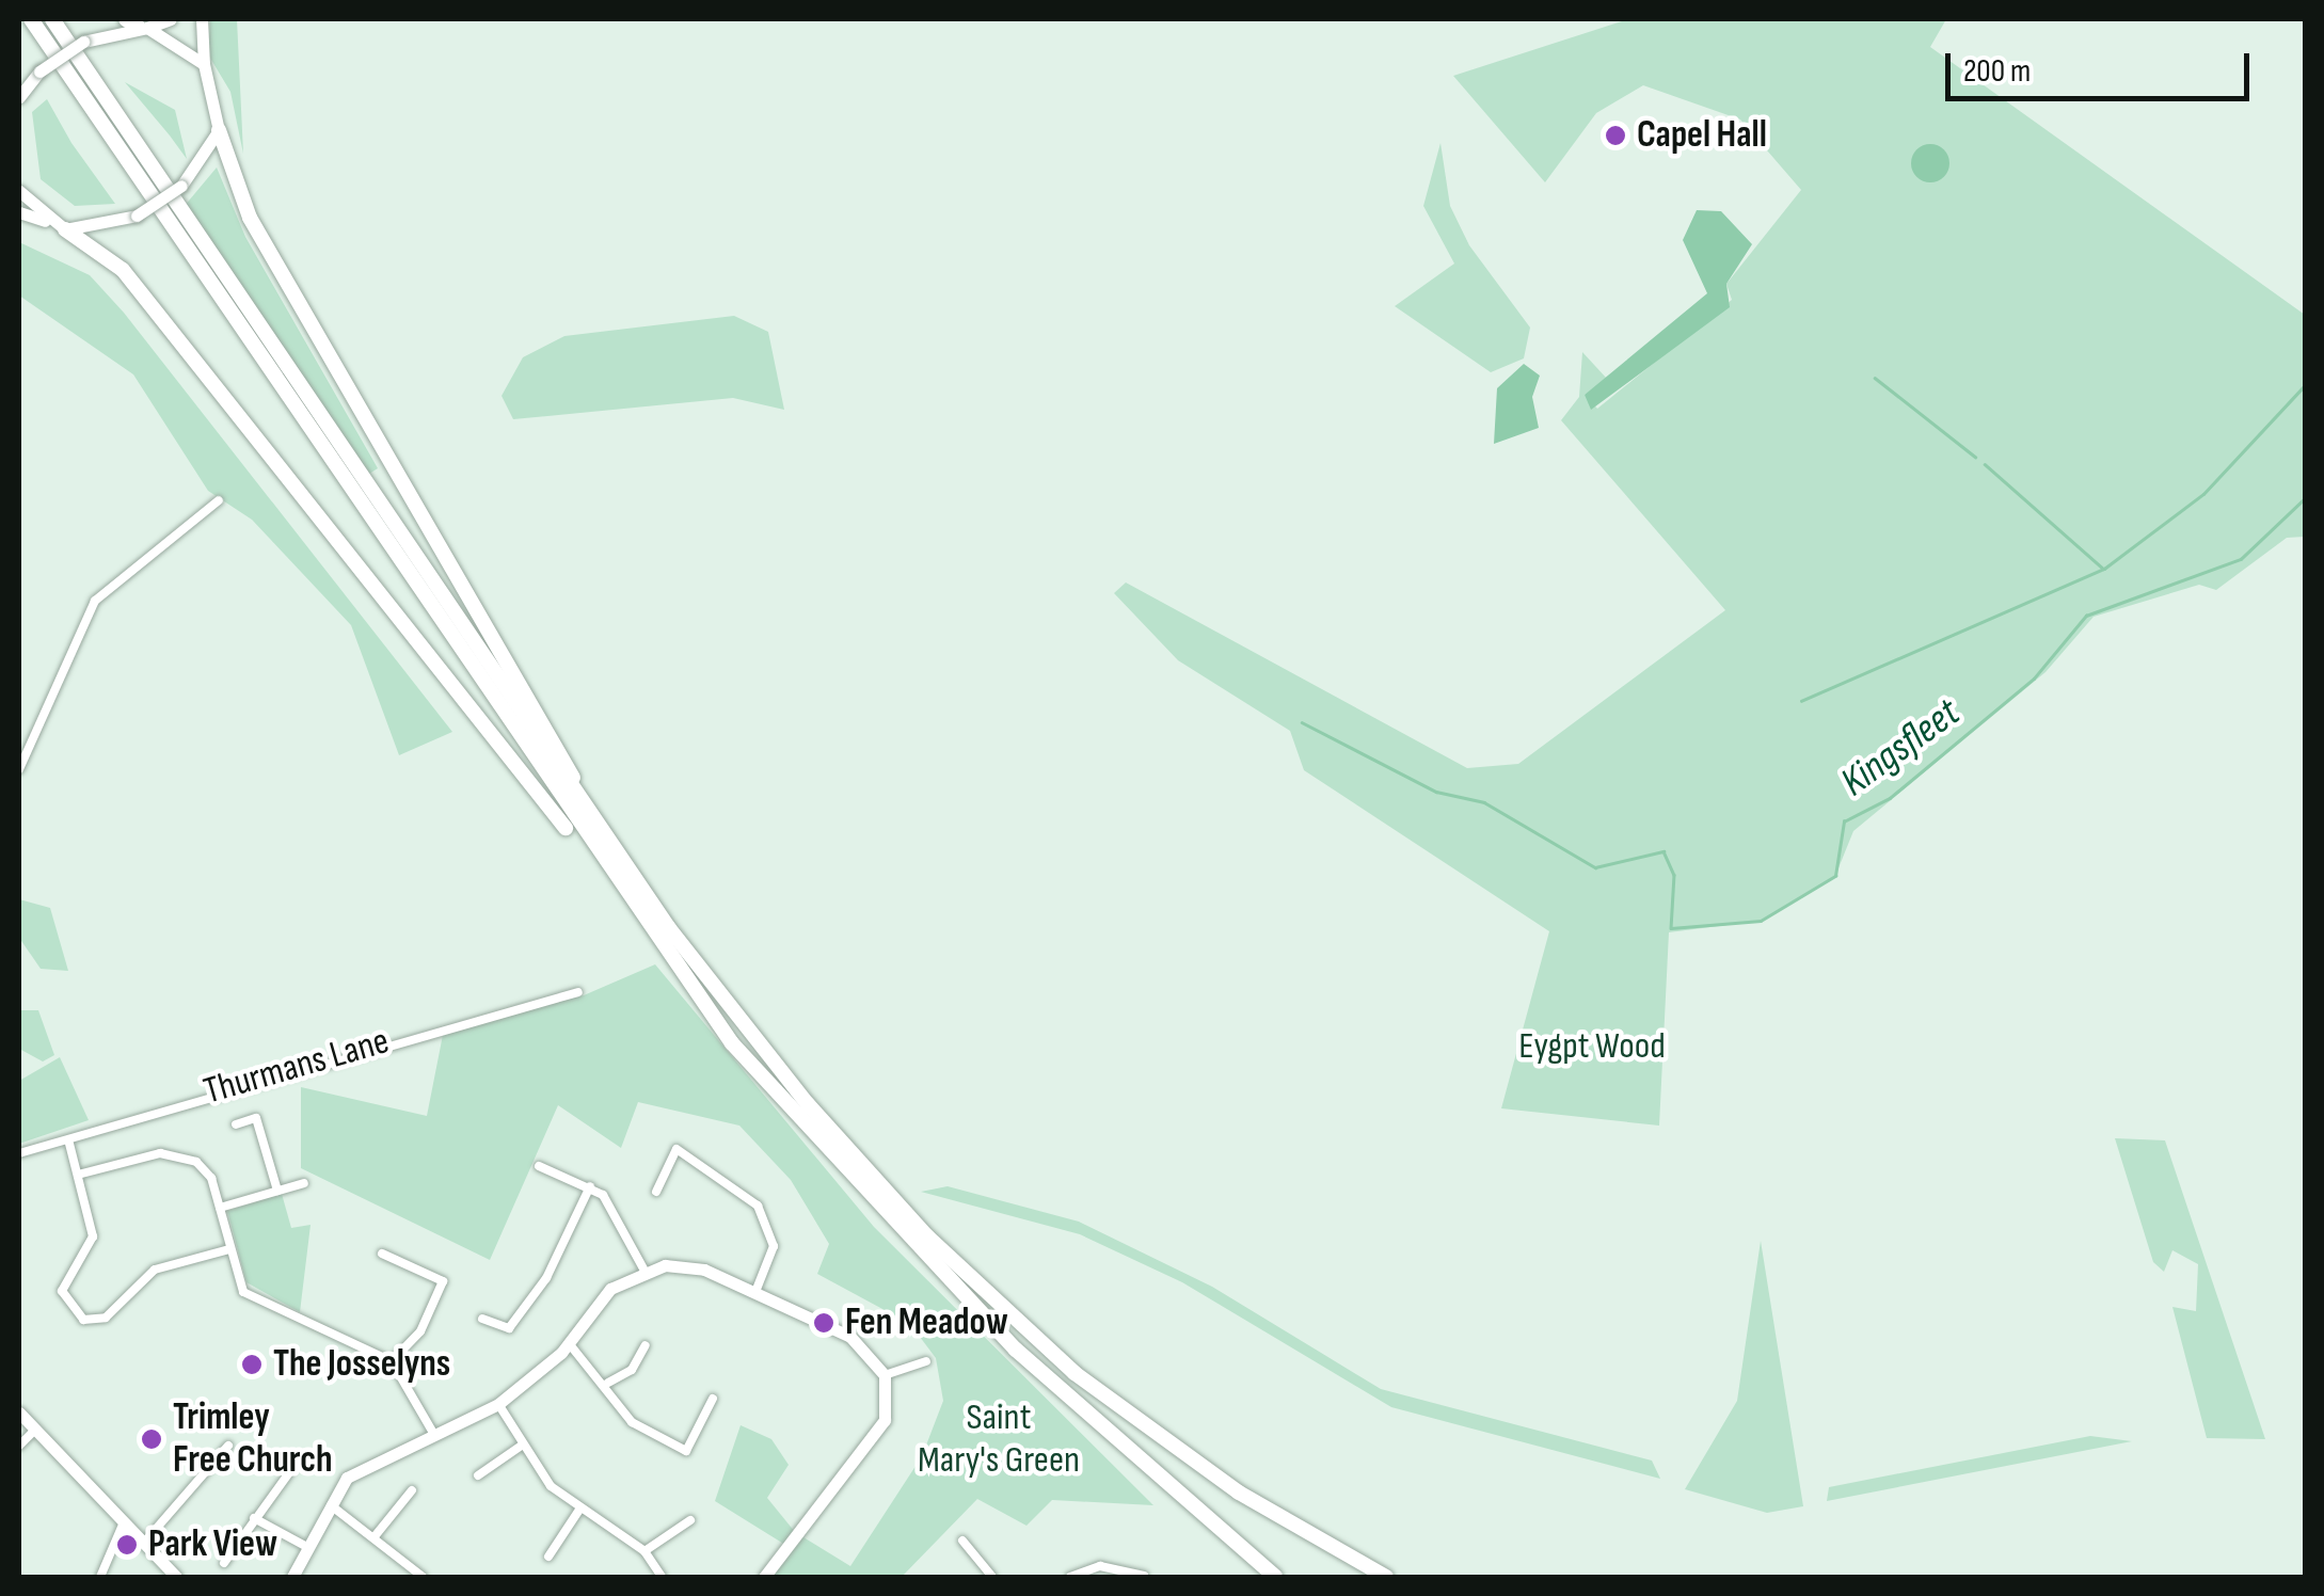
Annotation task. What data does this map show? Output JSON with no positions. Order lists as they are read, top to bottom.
{
  "streets": {
    "street": ["Thurmans Lane"]
  },
  "water": ["Kingsfleet"],
  "parks": ["Eygpt Wood", "Saint Mary's Green"],
  "places": [
    "Capel Hall",
    "Fen Meadow",
    "The Josselyns",
    "Trimley Free Church",
    "Park View"
  ],
  "scale_bar": "200 m"
}
